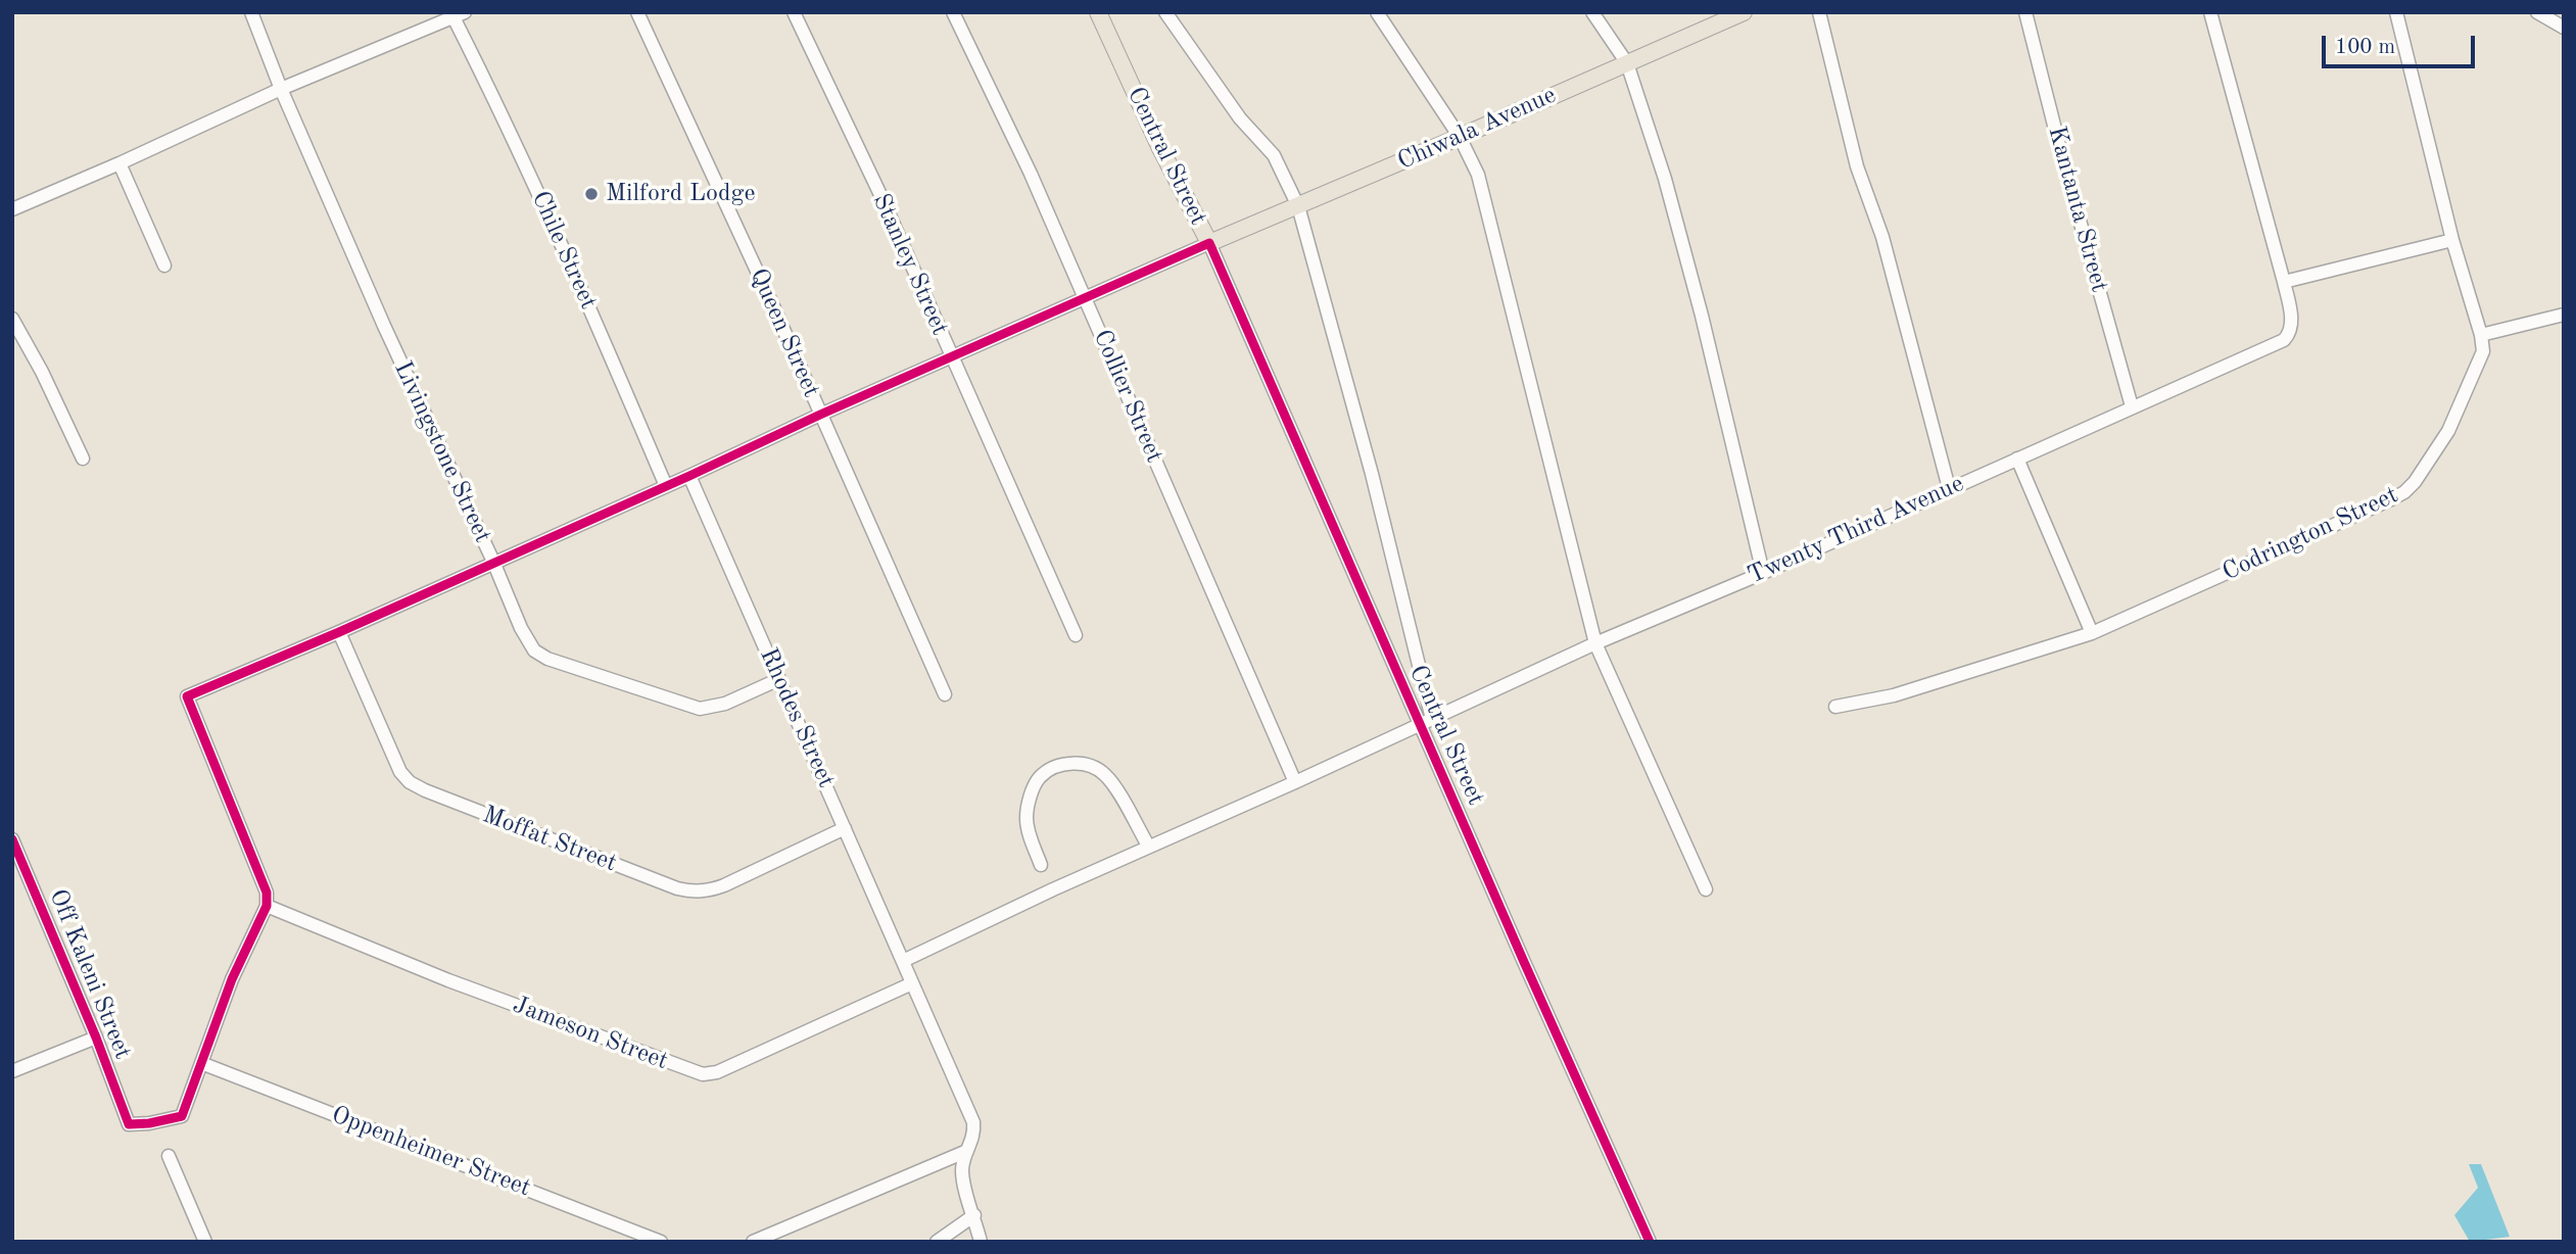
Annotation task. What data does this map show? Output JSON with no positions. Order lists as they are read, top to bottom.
{
  "streets": {
    "main road": ["Chiwala Avenue", "Central Street"],
    "street": [
      "Kantanta Street",
      "Chile Street",
      "Stanley Street",
      "Queen Street",
      "Collier Street",
      "Livingstone Street",
      "Twenty Third Avenue",
      "Codrington Street",
      "Rhodes Street",
      "Moffat Street",
      "Off Kaleni Street",
      "Jameson Street",
      "Oppenheimer Street"
    ]
  },
  "crossings": [
    ["Chiwala Avenue", "Central Street"],
    ["Central Street", "Twenty Third Avenue"],
    ["Kantanta Street", "Twenty Third Avenue"],
    ["Collier Street", "Twenty Third Avenue"],
    ["Livingstone Street", "Rhodes Street"],
    ["Twenty Third Avenue", "Rhodes Street"],
    ["Rhodes Street", "Moffat Street"],
    ["Rhodes Street", "Jameson Street"],
    ["Off Kaleni Street", "Oppenheimer Street"]
  ],
  "places": ["Milford Lodge"],
  "scale_bar": "100 m"
}
